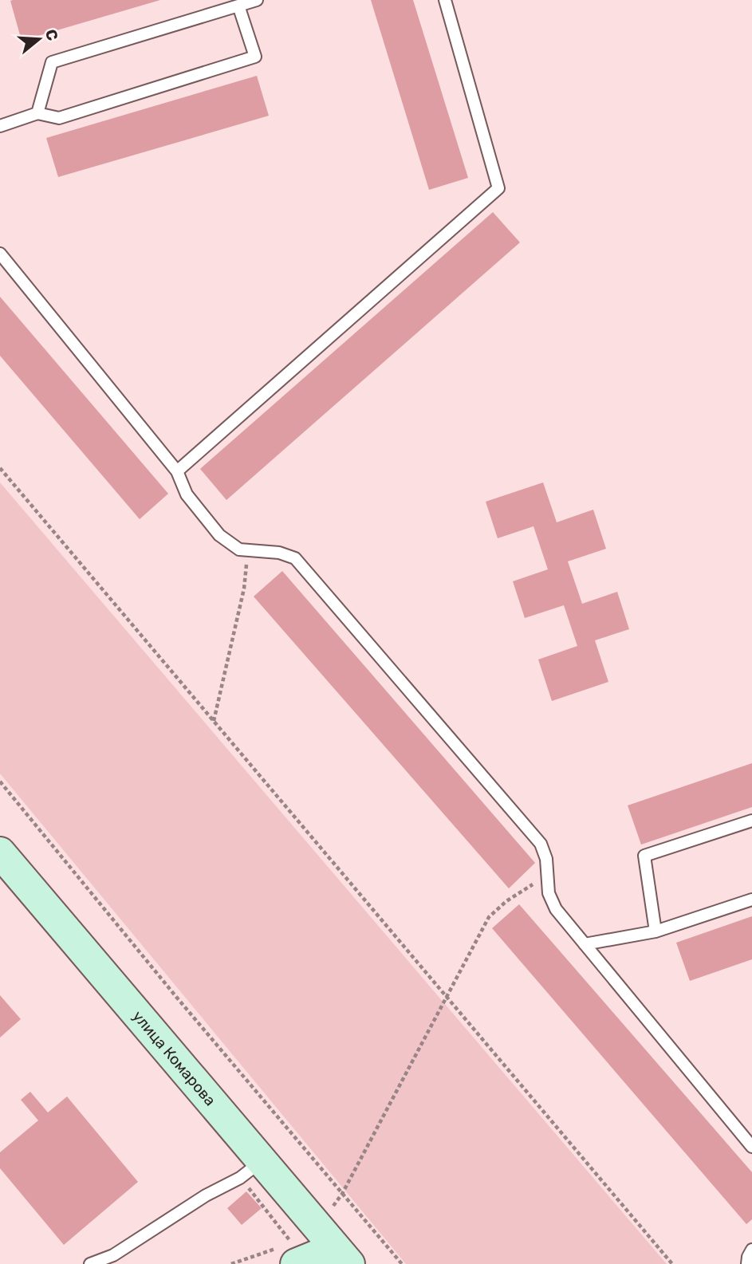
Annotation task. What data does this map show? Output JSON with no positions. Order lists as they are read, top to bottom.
{
  "streets": {
    "main road": ["улица Комарова"]
  },
  "north": "right"
}
